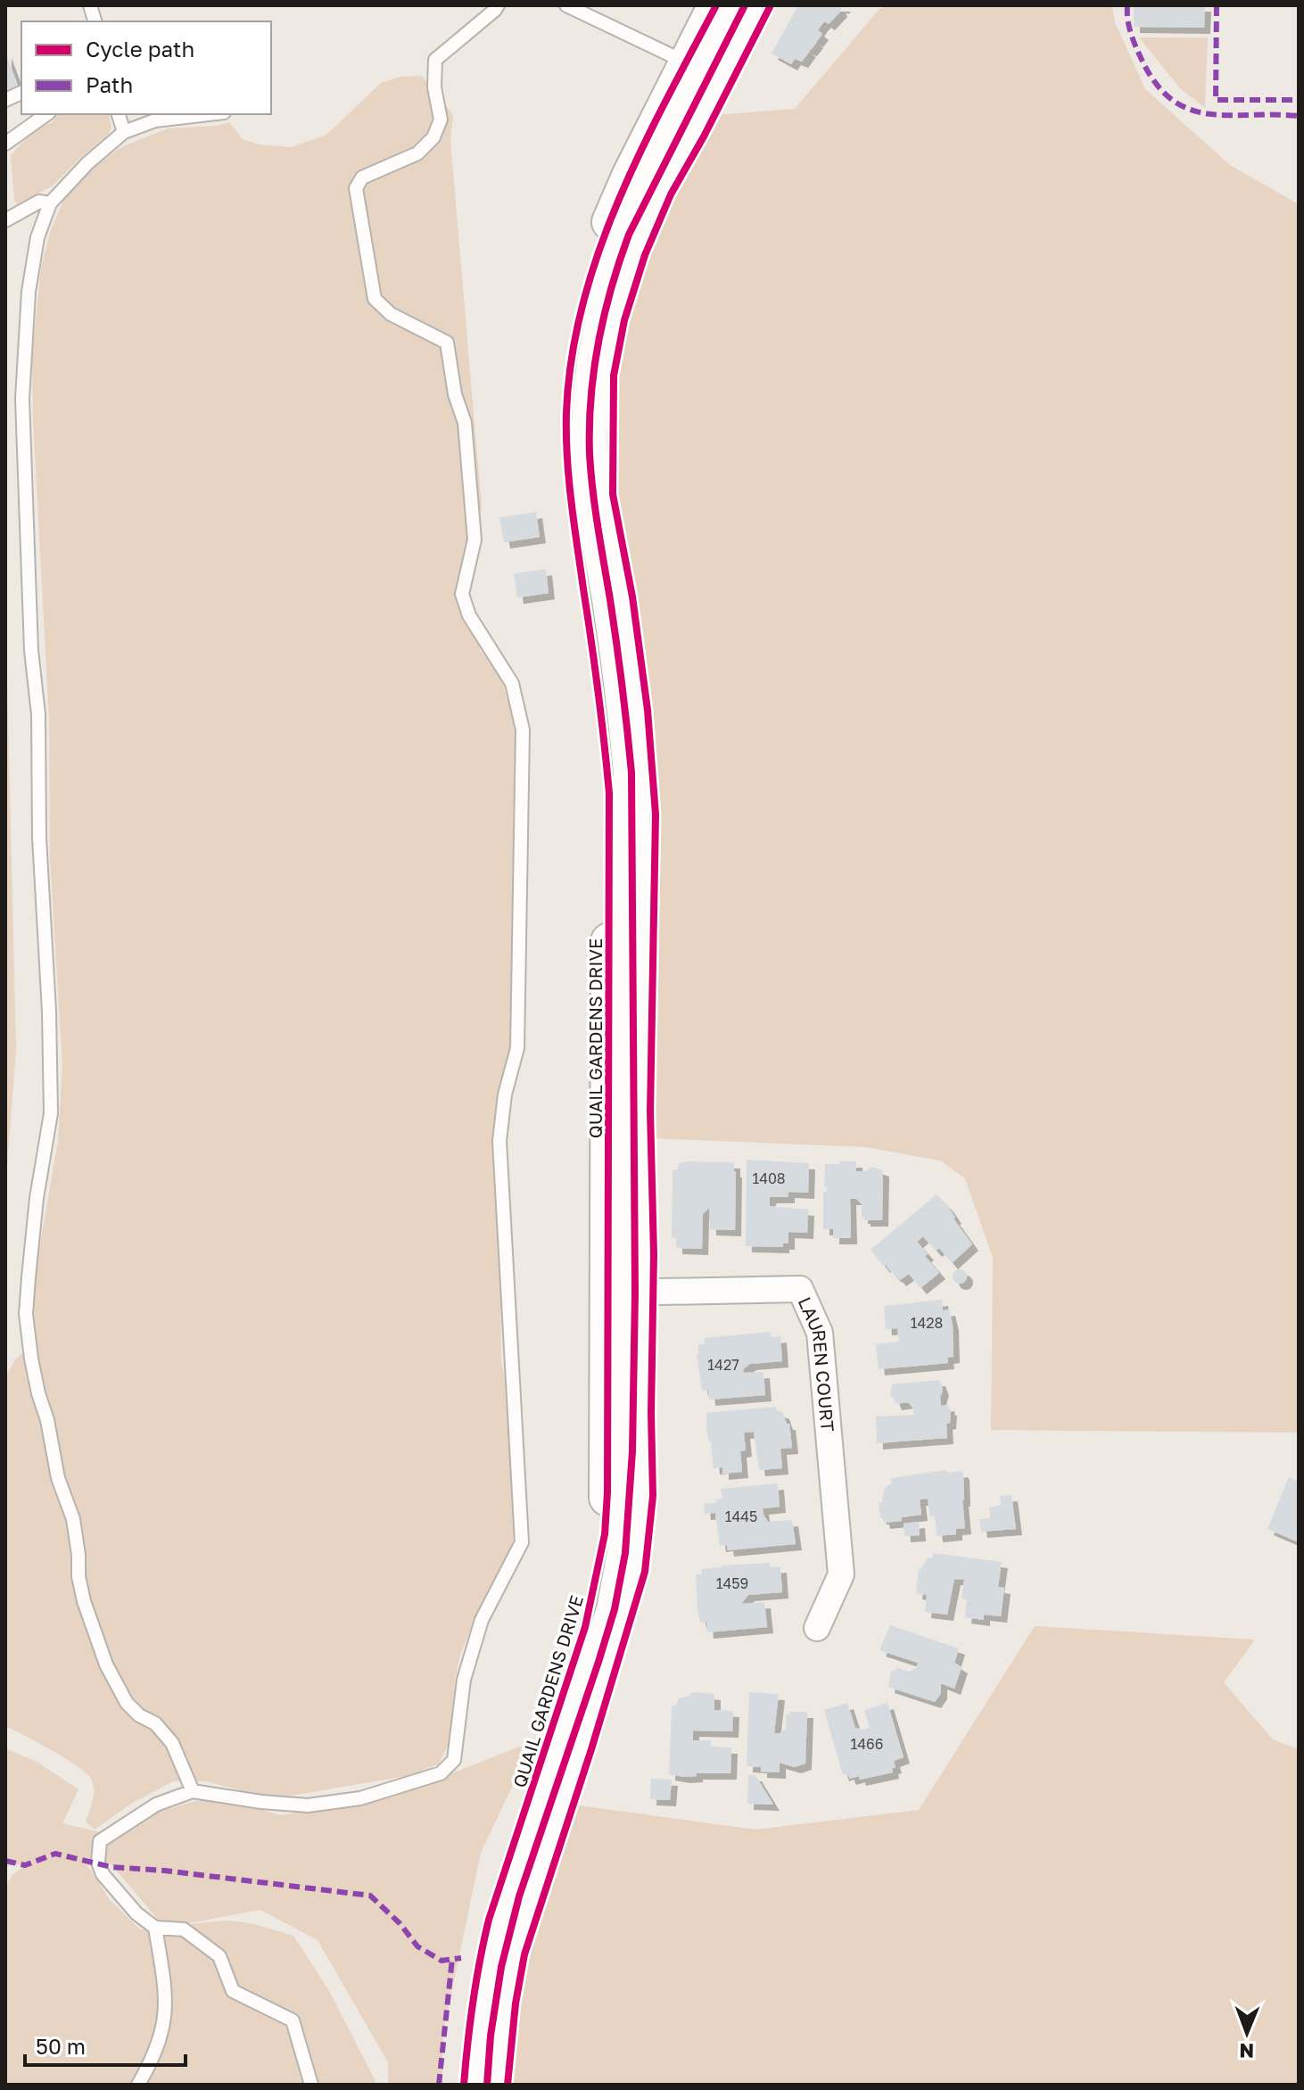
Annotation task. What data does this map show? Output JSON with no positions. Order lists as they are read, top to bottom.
{
  "streets": {
    "main road": ["QUAIL GARDENS DRIVE"],
    "street": ["LAUREN COURT"]
  },
  "crossings": [
    ["QUAIL GARDENS DRIVE", "LAUREN COURT"]
  ],
  "house_numbers": [
    "1408",
    "1428",
    "1427",
    "1445",
    "1459",
    "1466"
  ],
  "legend": ["Cycle path", "Path"],
  "scale_bar": "50 m",
  "north": "bottom"
}
